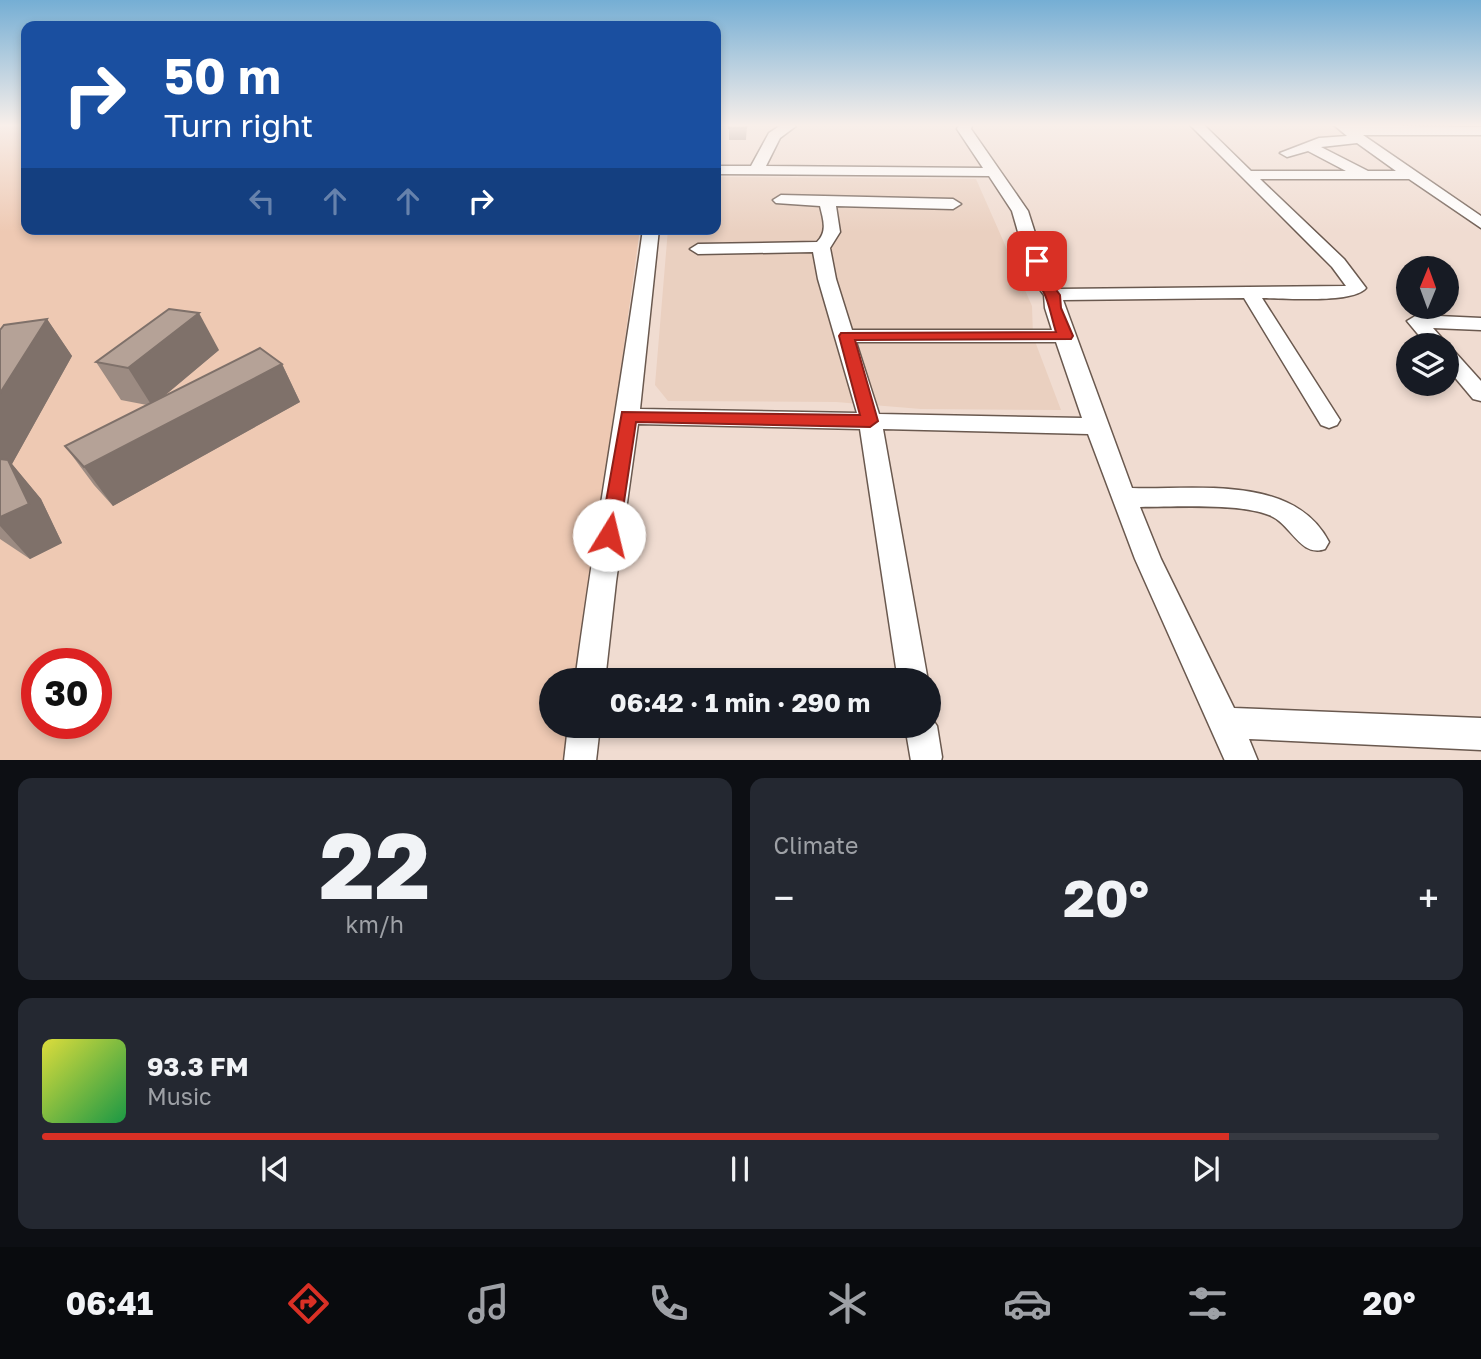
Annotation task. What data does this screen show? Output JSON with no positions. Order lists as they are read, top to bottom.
{
  "north": "top",
  "page": {
    "turn": ["50 m", "Turn right"],
    "limit": "30",
    "trip": "06:42 · 1 min · 290 m",
    "tile": [
      ["22", "km/h"],
      "Climate"
    ],
    "heat": ["−", "20°", "+"],
    "song": ["93.3 FM", "Music"],
    "tabs": ["06:41", "20°"]
  }
}
